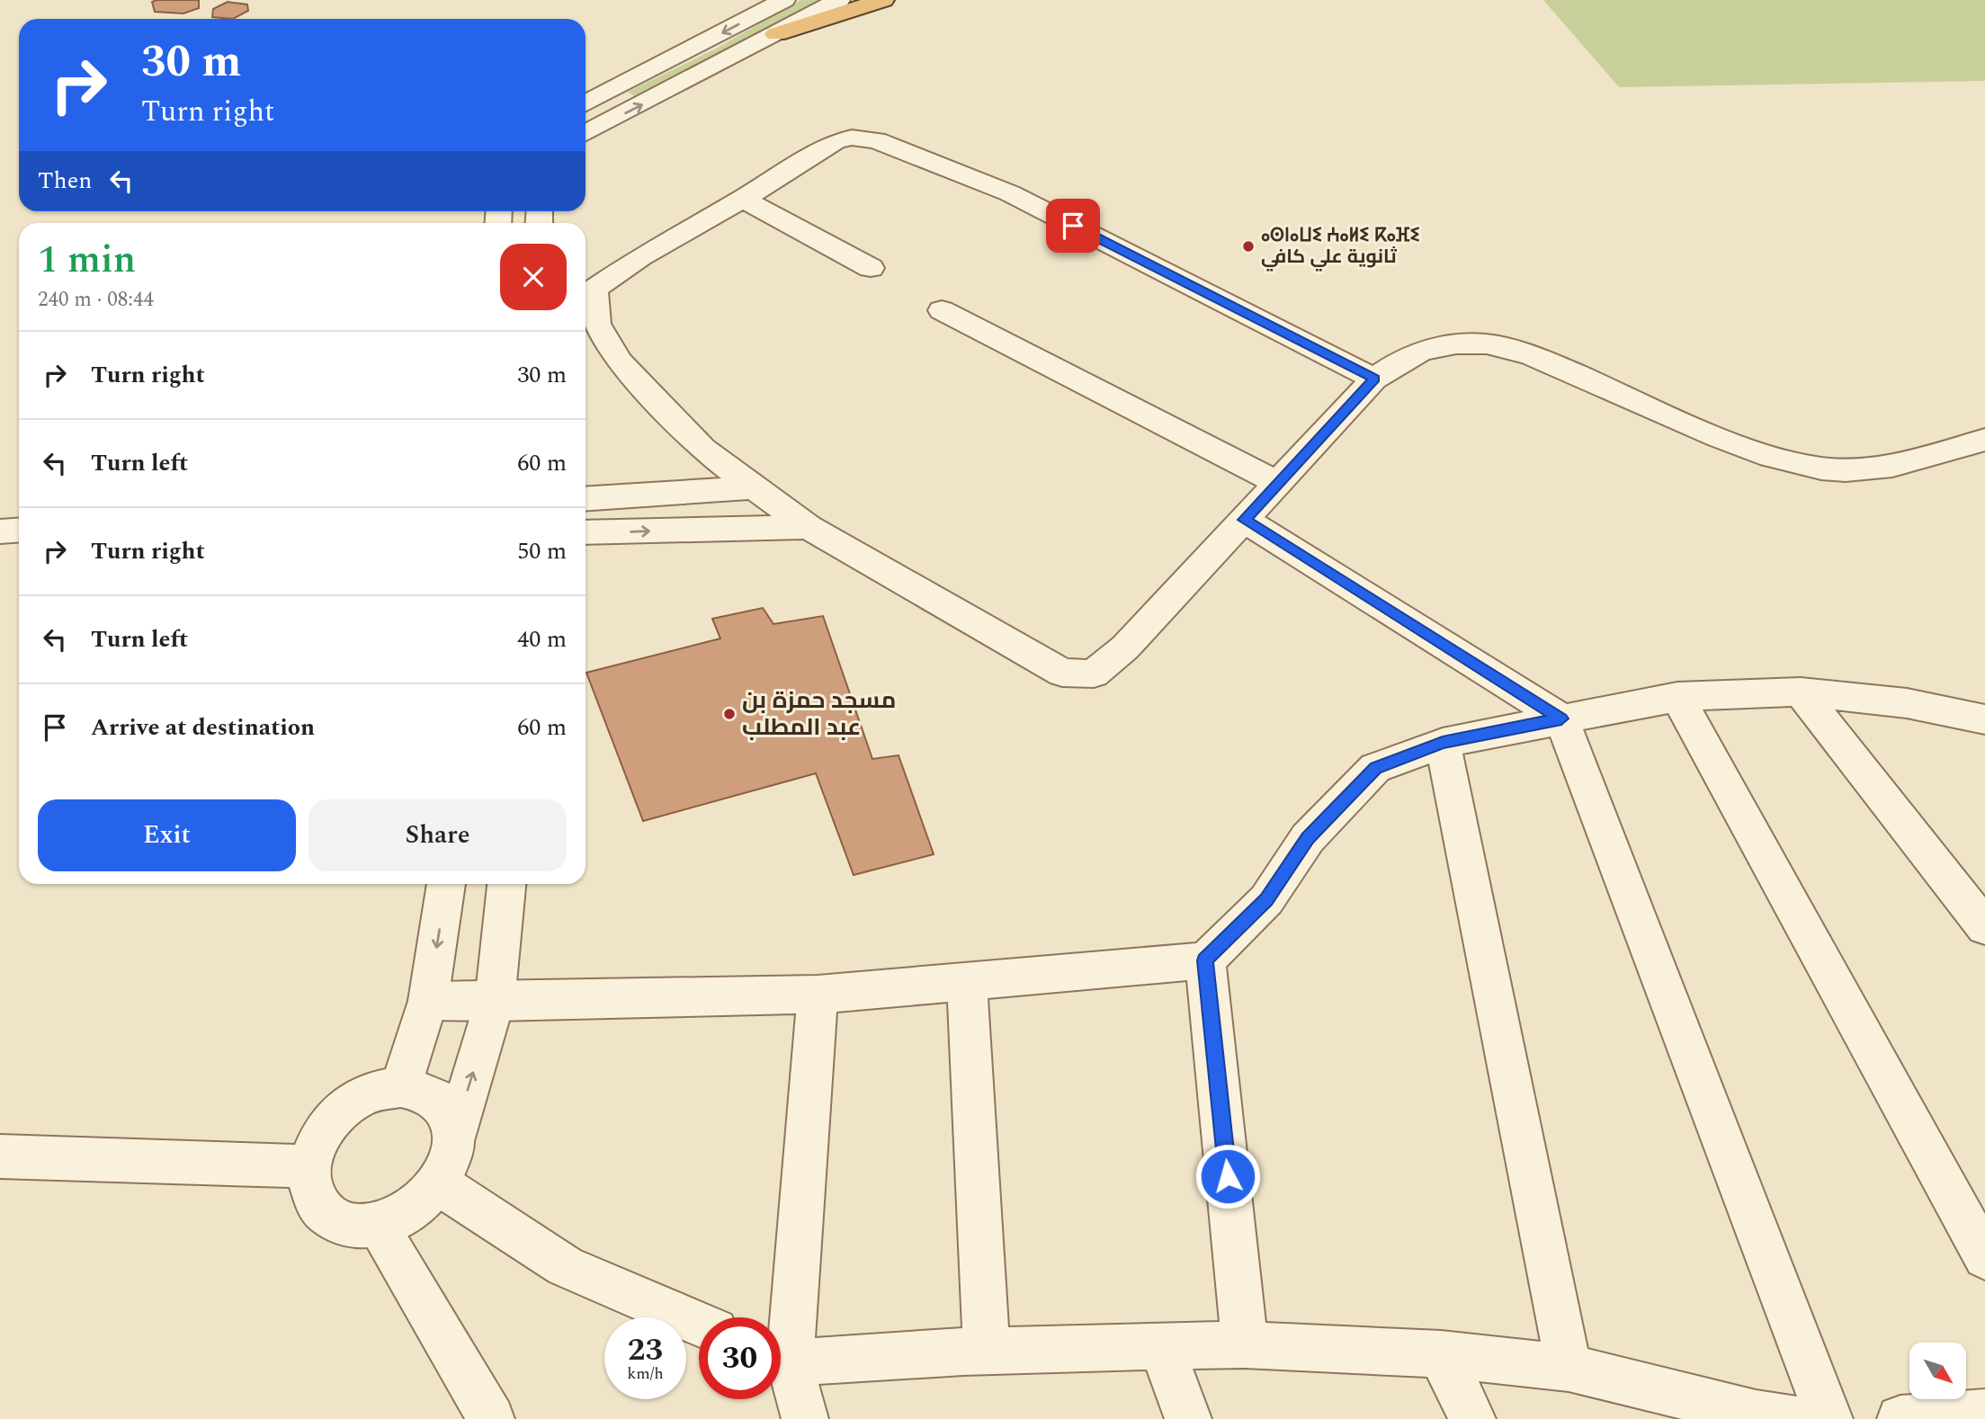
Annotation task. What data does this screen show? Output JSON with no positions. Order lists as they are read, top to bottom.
{
  "places": ["ⴰⵙⵏⴰⵡⵉ ⵄⴰⵍⵉ ⴽⴰⴼⵉ ثانوية علي كافي", "مسجد حمزة بن عبد المطلب"],
  "north": "bottom right",
  "page": {
    "turn": ["30 m", "Turn right"],
    "then": "Then",
    "heading": ["1 min", "240 m · 08:44"],
    "list": [
      {
        "name": "Turn right",
        "value": "30 m"
      },
      {
        "name": "Turn left",
        "value": "60 m"
      },
      {
        "name": "Turn right",
        "value": "50 m"
      },
      {
        "name": "Turn left",
        "value": "40 m"
      },
      {
        "name": "Arrive at destination",
        "value": "60 m"
      }
    ],
    "buttons": ["Exit", "Share"],
    "speed": "23 km/h",
    "limit": "30"
  }
}
